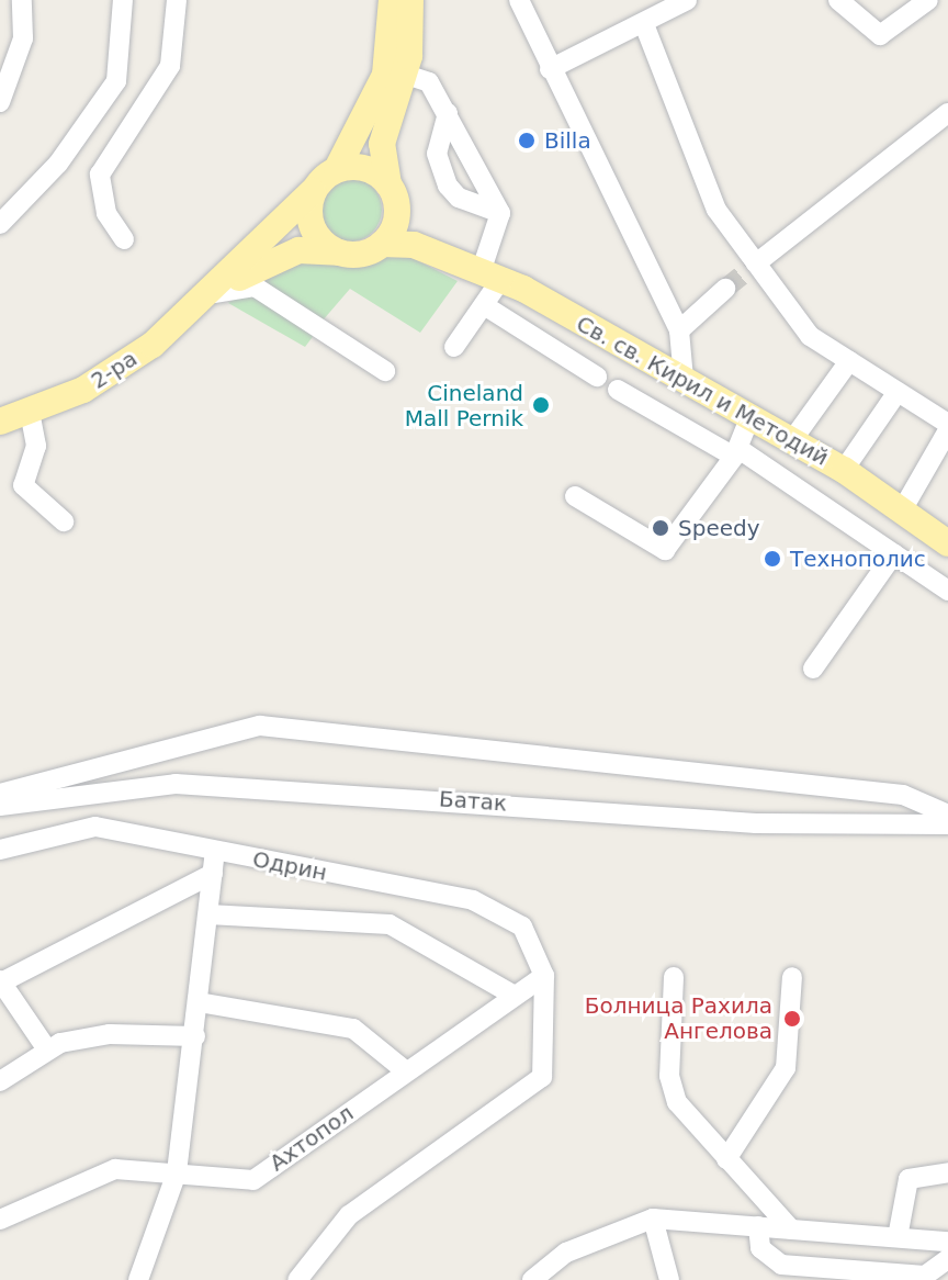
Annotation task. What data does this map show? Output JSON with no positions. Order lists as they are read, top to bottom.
{
  "streets": {
    "main road": ["2-ра", "Св. св. Кирил и Методий"],
    "street": ["Батак", "Одрин", "Ахтопол"]
  },
  "crossings": [
    ["2-ра", "Св. св. Кирил и Методий"],
    ["Одрин", "Ахтопол"]
  ],
  "places": [
    "Billa",
    "Cineland Mall Pernik",
    "Speedy",
    "Технополис",
    "Болница Рахила Ангелова"
  ]
}
